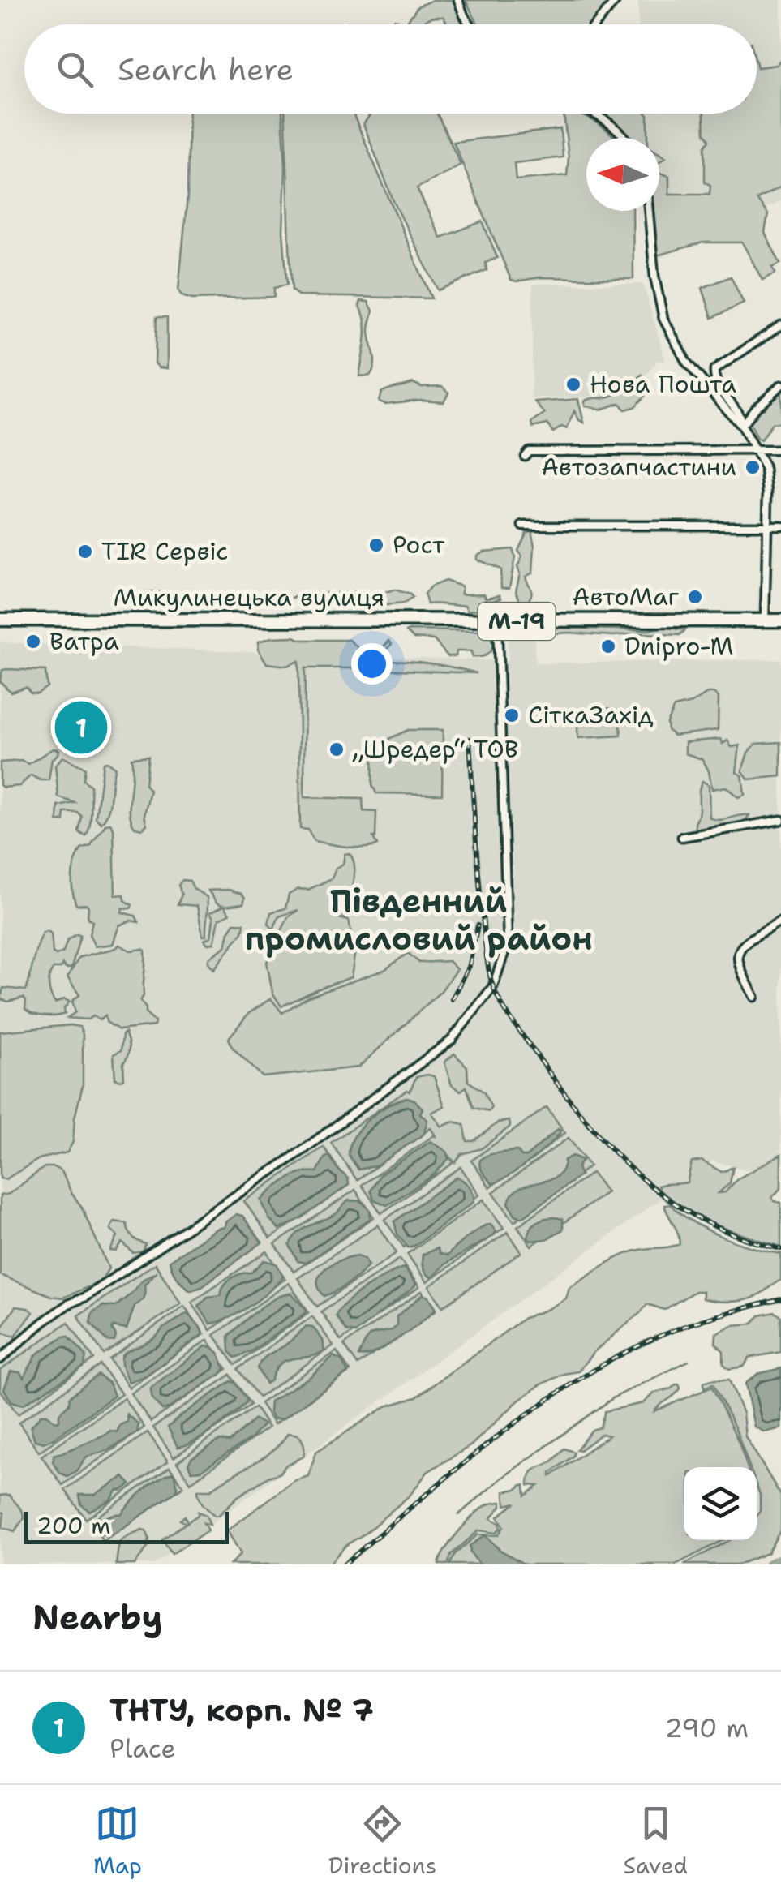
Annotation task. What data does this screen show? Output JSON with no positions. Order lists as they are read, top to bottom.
{
  "streets": {
    "highway": ["Микулинецька вулиця", "М-19"]
  },
  "districts": ["Південний промисловий район"],
  "places": [
    "Нова Пошта",
    "Автозапчастини",
    "Рост",
    "TIR Сервіс",
    "АвтоМаг",
    "Ватра",
    "Dnipro-M",
    "СіткаЗахід",
    "„Шредер“ ТОВ"
  ],
  "scale_bar": "200 m",
  "north": "left",
  "page": {
    "search": "Search here",
    "pins": "1",
    "scale": "200 m",
    "heading": "Nearby",
    "list": [
      {
        "mark": "1",
        "name": "ТНТУ, корп. № 7",
        "note": "Place",
        "value": "290 m"
      }
    ],
    "nav": ["Map", "Directions", "Saved"]
  }
}
